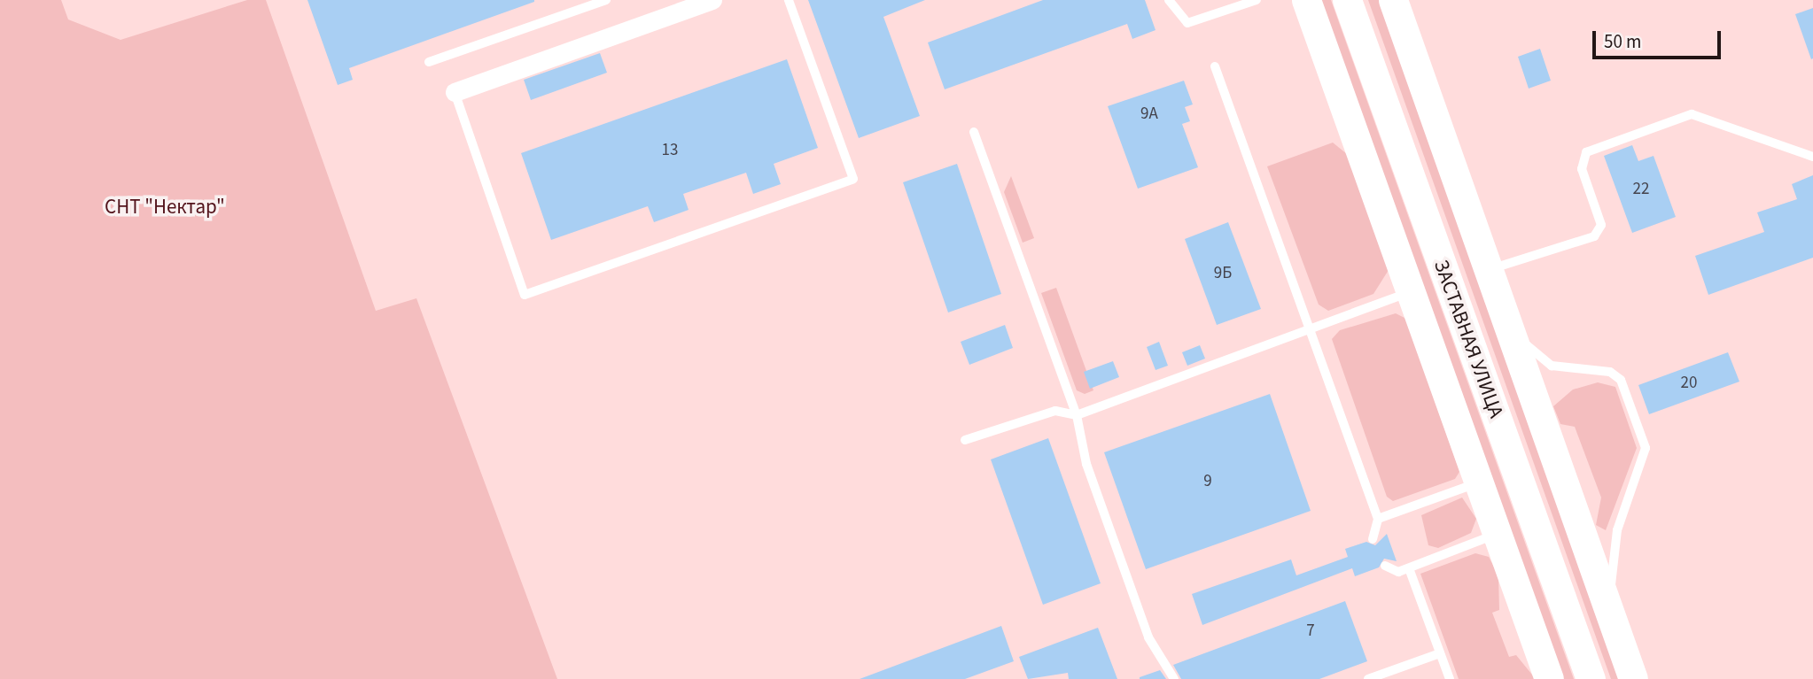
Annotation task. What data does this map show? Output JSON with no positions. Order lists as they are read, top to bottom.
{
  "streets": {
    "main road": ["ЗАСТАВНАЯ УЛИЦА"]
  },
  "parks": ["СНТ \"Нектар\""],
  "house_numbers": [
    "9А",
    "13",
    "22",
    "9Б",
    "20",
    "9",
    "7"
  ],
  "scale_bar": "50 m"
}
